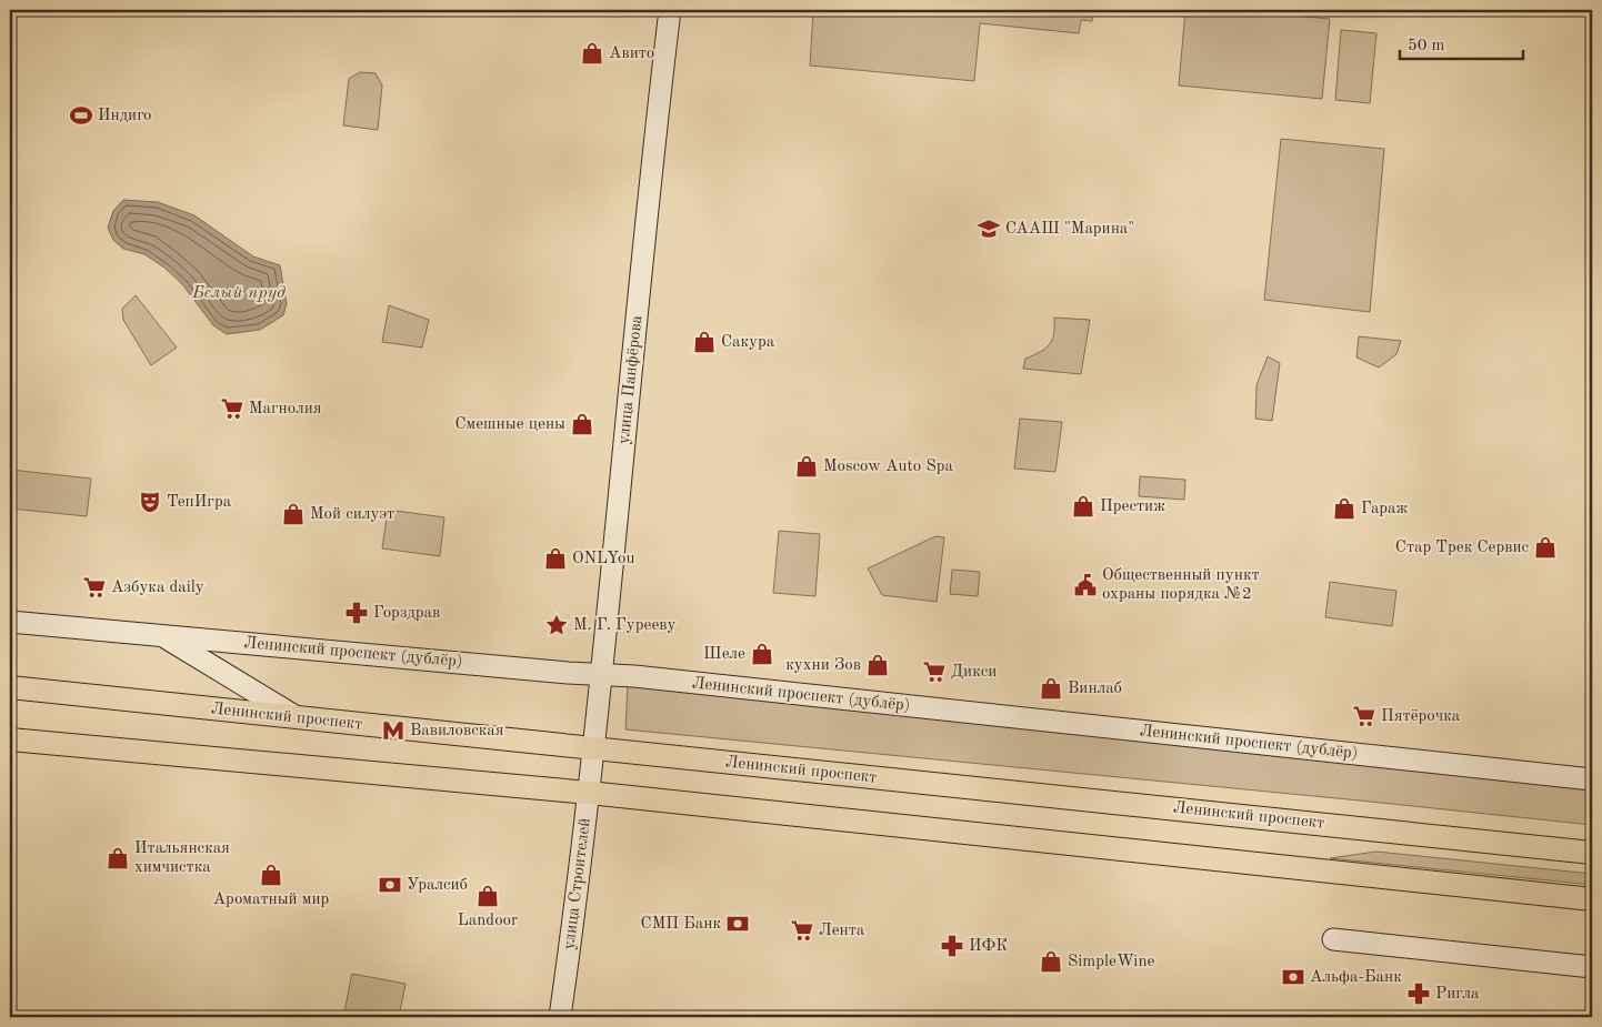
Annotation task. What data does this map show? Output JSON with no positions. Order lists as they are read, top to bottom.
{
  "streets": {
    "main road": ["Ленинский проспект"],
    "street": ["улица Панфёрова", "Ленинский проспект (дублёр)", "улица Строителей"]
  },
  "crossings": [
    ["улица Панфёрова", "Ленинский проспект (дублёр)"],
    ["улица Панфёрова", "Ленинский проспект"],
    ["улица Панфёрова", "улица Строителей"],
    ["Ленинский проспект", "улица Строителей"]
  ],
  "water": ["Белый пруд"],
  "places": {
    "shop": [
      "Авито",
      "Сакура",
      "Смешные цены",
      "Moscow Auto Spa",
      "Престиж",
      "Гараж",
      "Мой силуэт",
      "Стар Трек Сервис",
      "ONLYou",
      "Шеле",
      "кухни Зов",
      "Винлаб",
      "Итальянская химчистка",
      "Ароматный мир",
      "Landoor",
      "SimpleWine"
    ],
    "sports": ["Индиго"],
    "school or university": ["СААШ \"Марина\""],
    "supermarket": [
      "Магнолия",
      "Азбука daily",
      "Дикси",
      "Пятёрочка",
      "Лента"
    ],
    "theatre": ["ТепИгра"],
    "public building": ["Общественный пункт охраны порядка №2"],
    "pharmacy": ["Горздрав", "ИФК", "Ригла"],
    "place": ["М. Г. Гурееву"],
    "metro station": ["Вавиловская"],
    "bank": ["Уралсиб", "СМП Банк", "Альфа-Банк"]
  },
  "scale_bar": "50 m"
}
